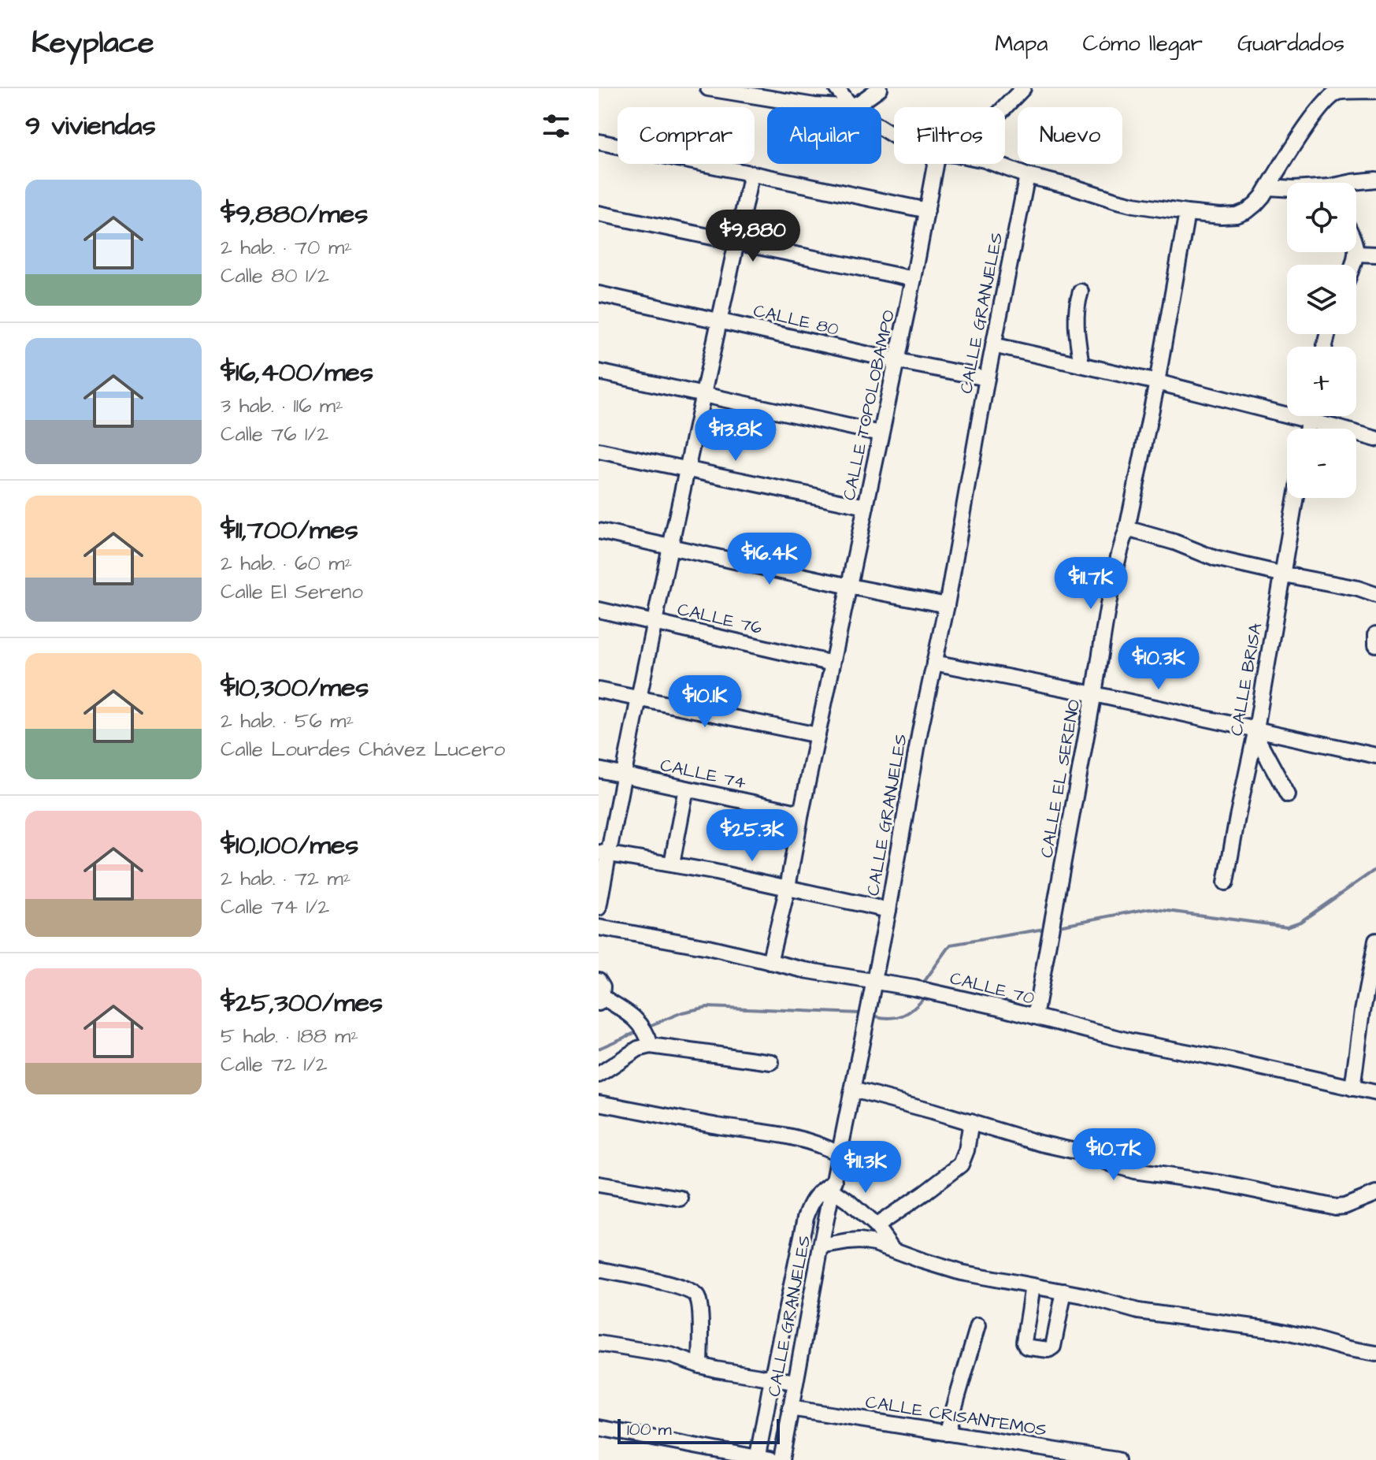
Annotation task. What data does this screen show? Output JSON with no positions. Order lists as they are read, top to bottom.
{
  "streets": {
    "street": [
      "CALLE GRANJELES",
      "CALLE 80",
      "CALLE TOPOLOBAMPO",
      "CALLE 76",
      "CALLE BRISA",
      "CALLE 74",
      "CALLE EL SERENO",
      "CALLE 70",
      "CALLE CRISANTEMOS"
    ]
  },
  "crossings": [
    ["CALLE GRANJELES", "CALLE 80"],
    ["CALLE GRANJELES", "CALLE 70"],
    ["CALLE GRANJELES", "CALLE CRISANTEMOS"],
    ["CALLE 80", "CALLE TOPOLOBAMPO"],
    ["CALLE TOPOLOBAMPO", "CALLE 76"],
    ["CALLE TOPOLOBAMPO", "CALLE 74"],
    ["CALLE TOPOLOBAMPO", "CALLE 70"],
    ["CALLE EL SERENO", "CALLE 70"]
  ],
  "scale_bar": "100 m",
  "page": {
    "header": "Keyplace",
    "nav": ["Mapa", "Cómo llegar", "Guardados"],
    "heading": "9 viviendas",
    "chip": [
      "Comprar",
      "Alquilar",
      "Filtros",
      "Nuevo"
    ],
    "list": [
      {
        "name": "$9,880/mes",
        "note": "2 hab. · 70 m² · Calle 80 1/2"
      },
      {
        "name": "$16,400/mes",
        "note": "3 hab. · 116 m² · Calle 76 1/2"
      },
      {
        "name": "$11,700/mes",
        "note": "2 hab. · 60 m² · Calle El Sereno"
      },
      {
        "name": "$10,300/mes",
        "note": "2 hab. · 56 m² · Calle Lourdes Chávez Lucero"
      },
      {
        "name": "$10,100/mes",
        "note": "2 hab. · 72 m² · Calle 74 1/2"
      },
      {
        "name": "$25,300/mes",
        "note": "5 hab. · 188 m² · Calle 72 1/2"
      }
    ],
    "map_buttons": ["+", "−"],
    "price": [
      "$9,880",
      "$13.8K",
      "$16.4K",
      "$11.7K",
      "$10.3K",
      "$10.1K",
      "$25.3K",
      "$10.7K",
      "$11.3K"
    ],
    "scale": "100 m"
  }
}
